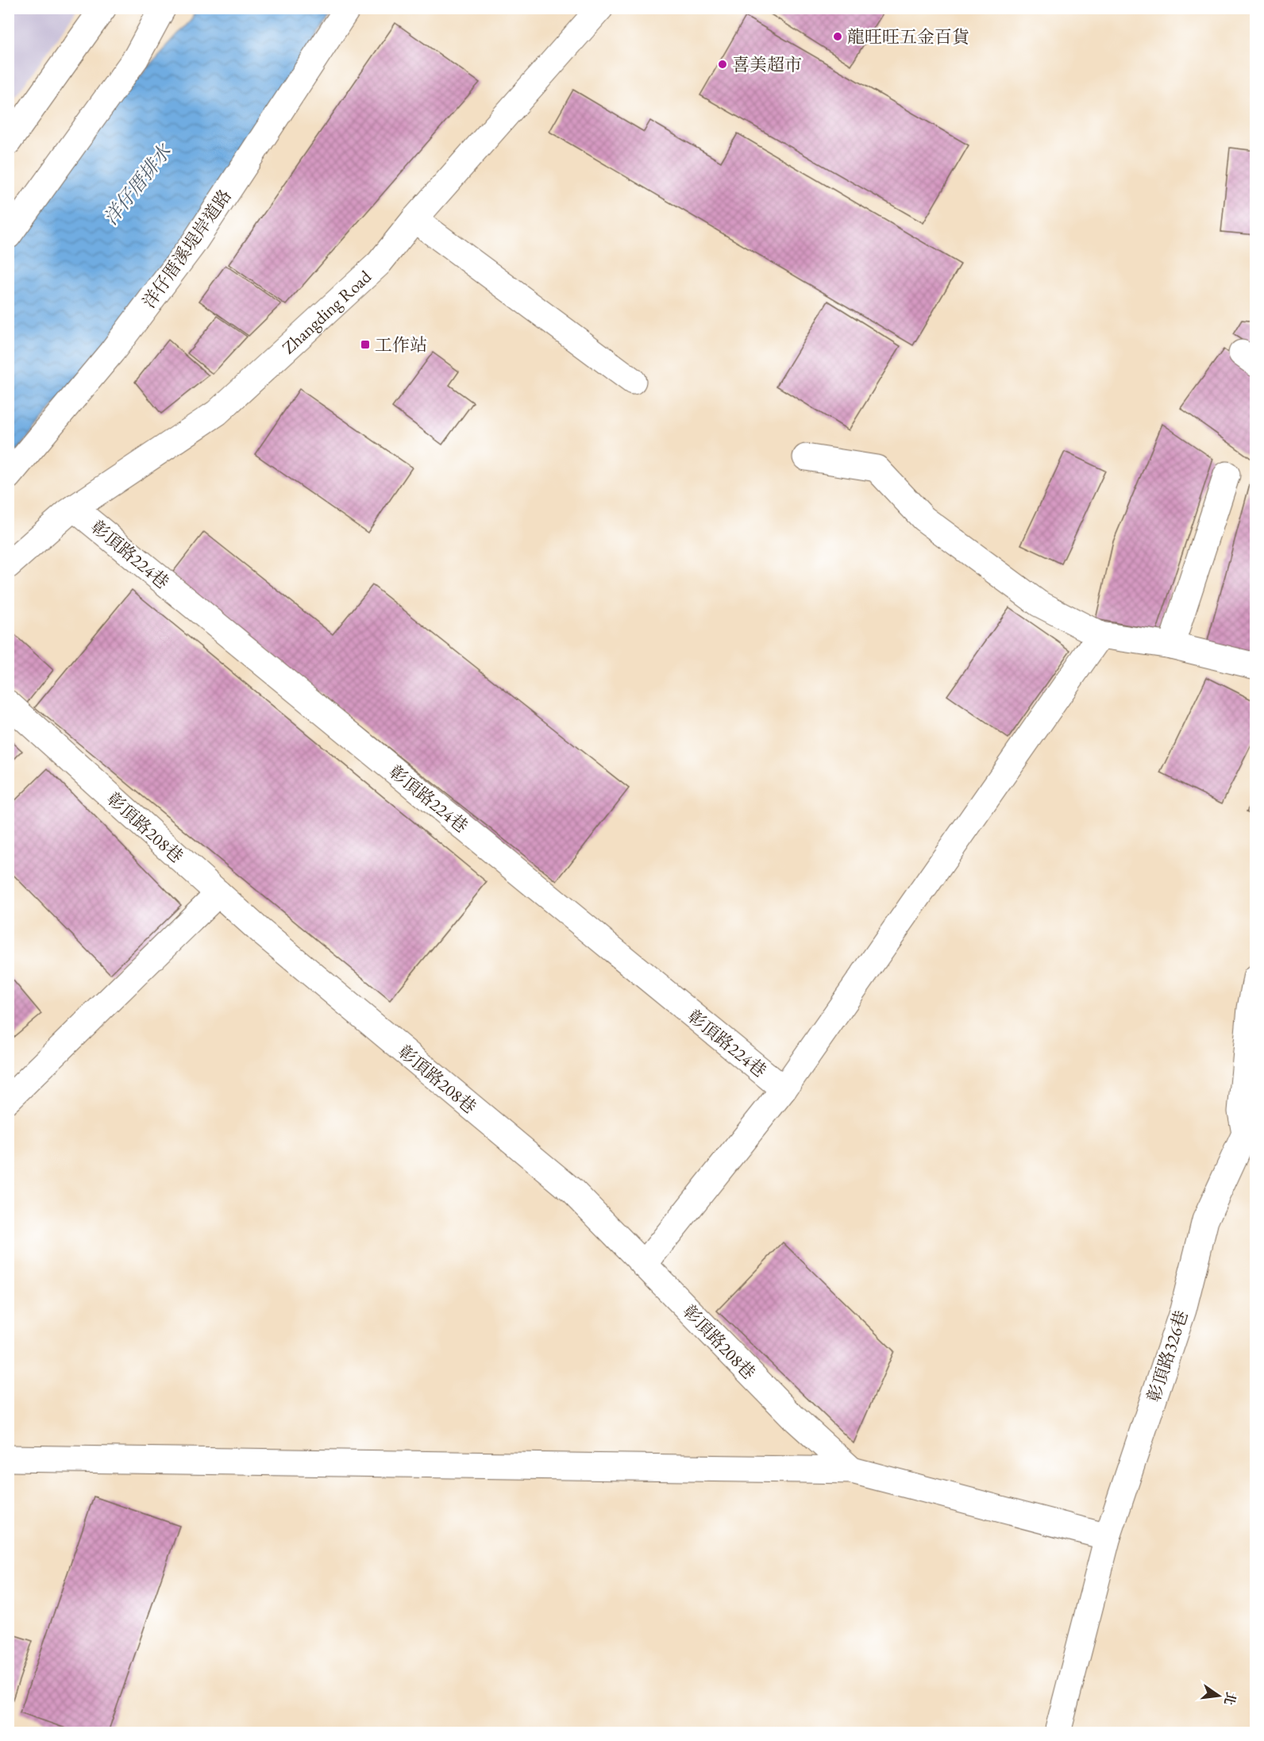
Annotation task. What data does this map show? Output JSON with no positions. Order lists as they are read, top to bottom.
{
  "streets": {
    "street": [
      "洋仔厝溪堤岸道路",
      "Zhangding Road",
      "彰頂路224巷",
      "彰頂路208巷",
      "彰頂路326巷"
    ]
  },
  "crossings": [
    ["Zhangding Road", "彰頂路224巷"]
  ],
  "water": ["洋仔厝排水"],
  "places": {
    "other": ["龍旺旺五金百貨", "喜美超市"],
    "transit": ["工作站"]
  },
  "north": "right"
}
